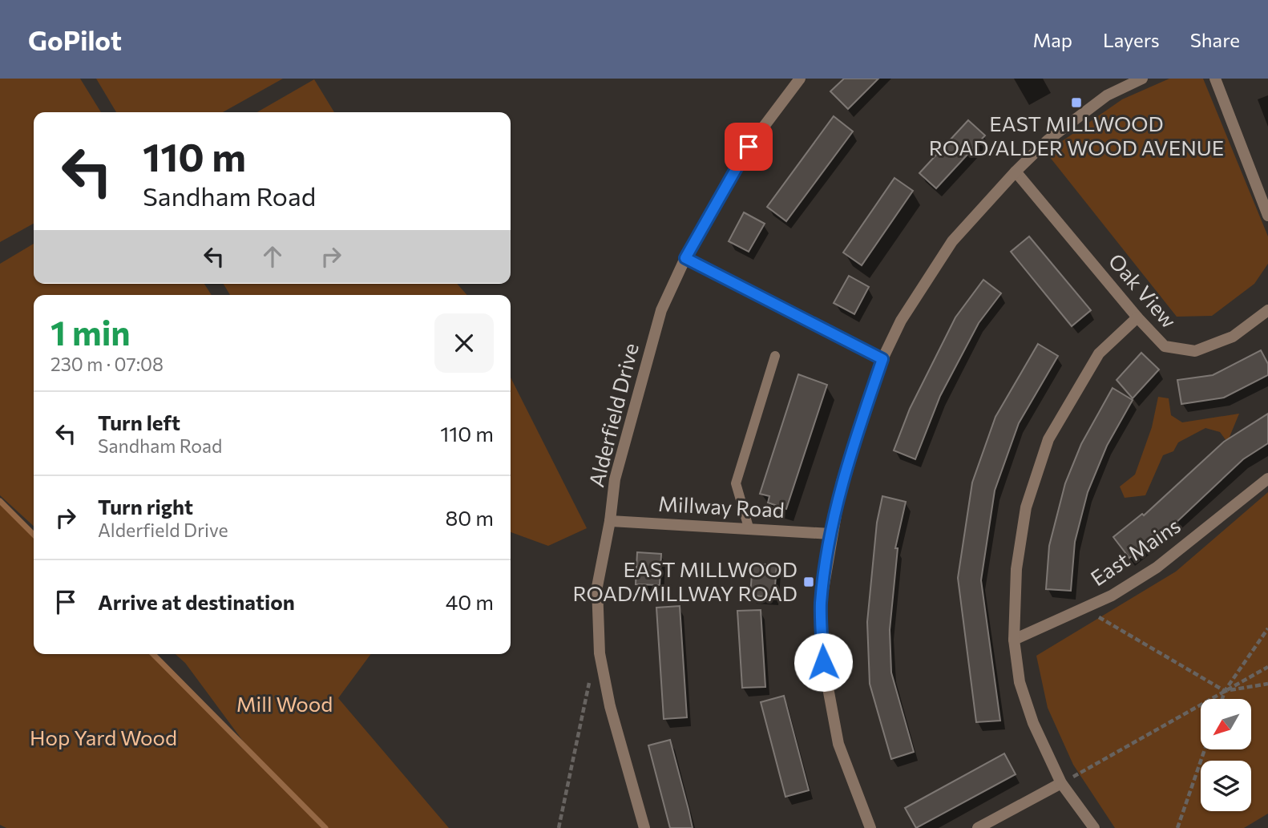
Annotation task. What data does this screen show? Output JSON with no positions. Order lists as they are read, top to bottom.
{
  "streets": {
    "street": [
      "Oak View",
      "Alderfield Drive",
      "Millway Road",
      "East Mains"
    ]
  },
  "crossings": [
    ["Alderfield Drive", "Millway Road"]
  ],
  "parks": ["Mill Wood", "Hop Yard Wood"],
  "places": {
    "transit": ["EAST MILLWOOD ROAD/ALDER WOOD AVENUE", "EAST MILLWOOD ROAD/MILLWAY ROAD"]
  },
  "north": "bottom left",
  "page": {
    "header": "GoPilot",
    "nav": ["Map", "Layers", "Share"],
    "turn": ["110 m", "Sandham Road"],
    "heading": ["1 min", "230 m · 07:08"],
    "list": [
      {
        "name": "Turn left",
        "note": "Sandham Road",
        "value": "110 m"
      },
      {
        "name": "Turn right",
        "note": "Alderfield Drive",
        "value": "80 m"
      },
      {
        "name": "Arrive at destination",
        "value": "40 m"
      }
    ]
  }
}
